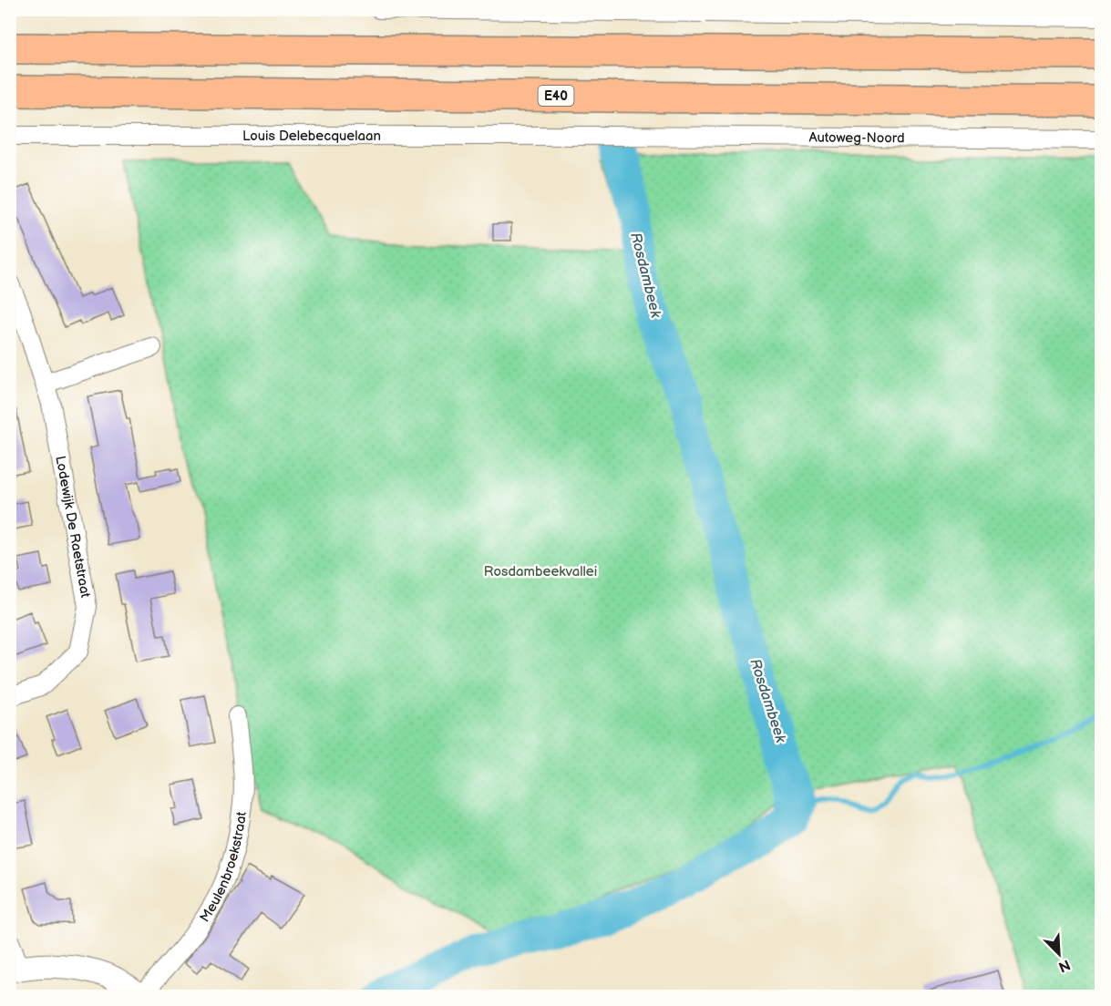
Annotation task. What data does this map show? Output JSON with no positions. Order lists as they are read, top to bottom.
{
  "streets": {
    "highway": ["E40"],
    "street": [
      "Louis Delebecquelaan",
      "Autoweg-Noord",
      "Lodewijk De Raetstraat",
      "Meulenbroekstraat"
    ]
  },
  "crossings": [
    ["Louis Delebecquelaan", "Autoweg-Noord"]
  ],
  "water": ["Rosdambeek"],
  "parks": ["Rosdambeekvallei"],
  "north": "bottom right"
}
